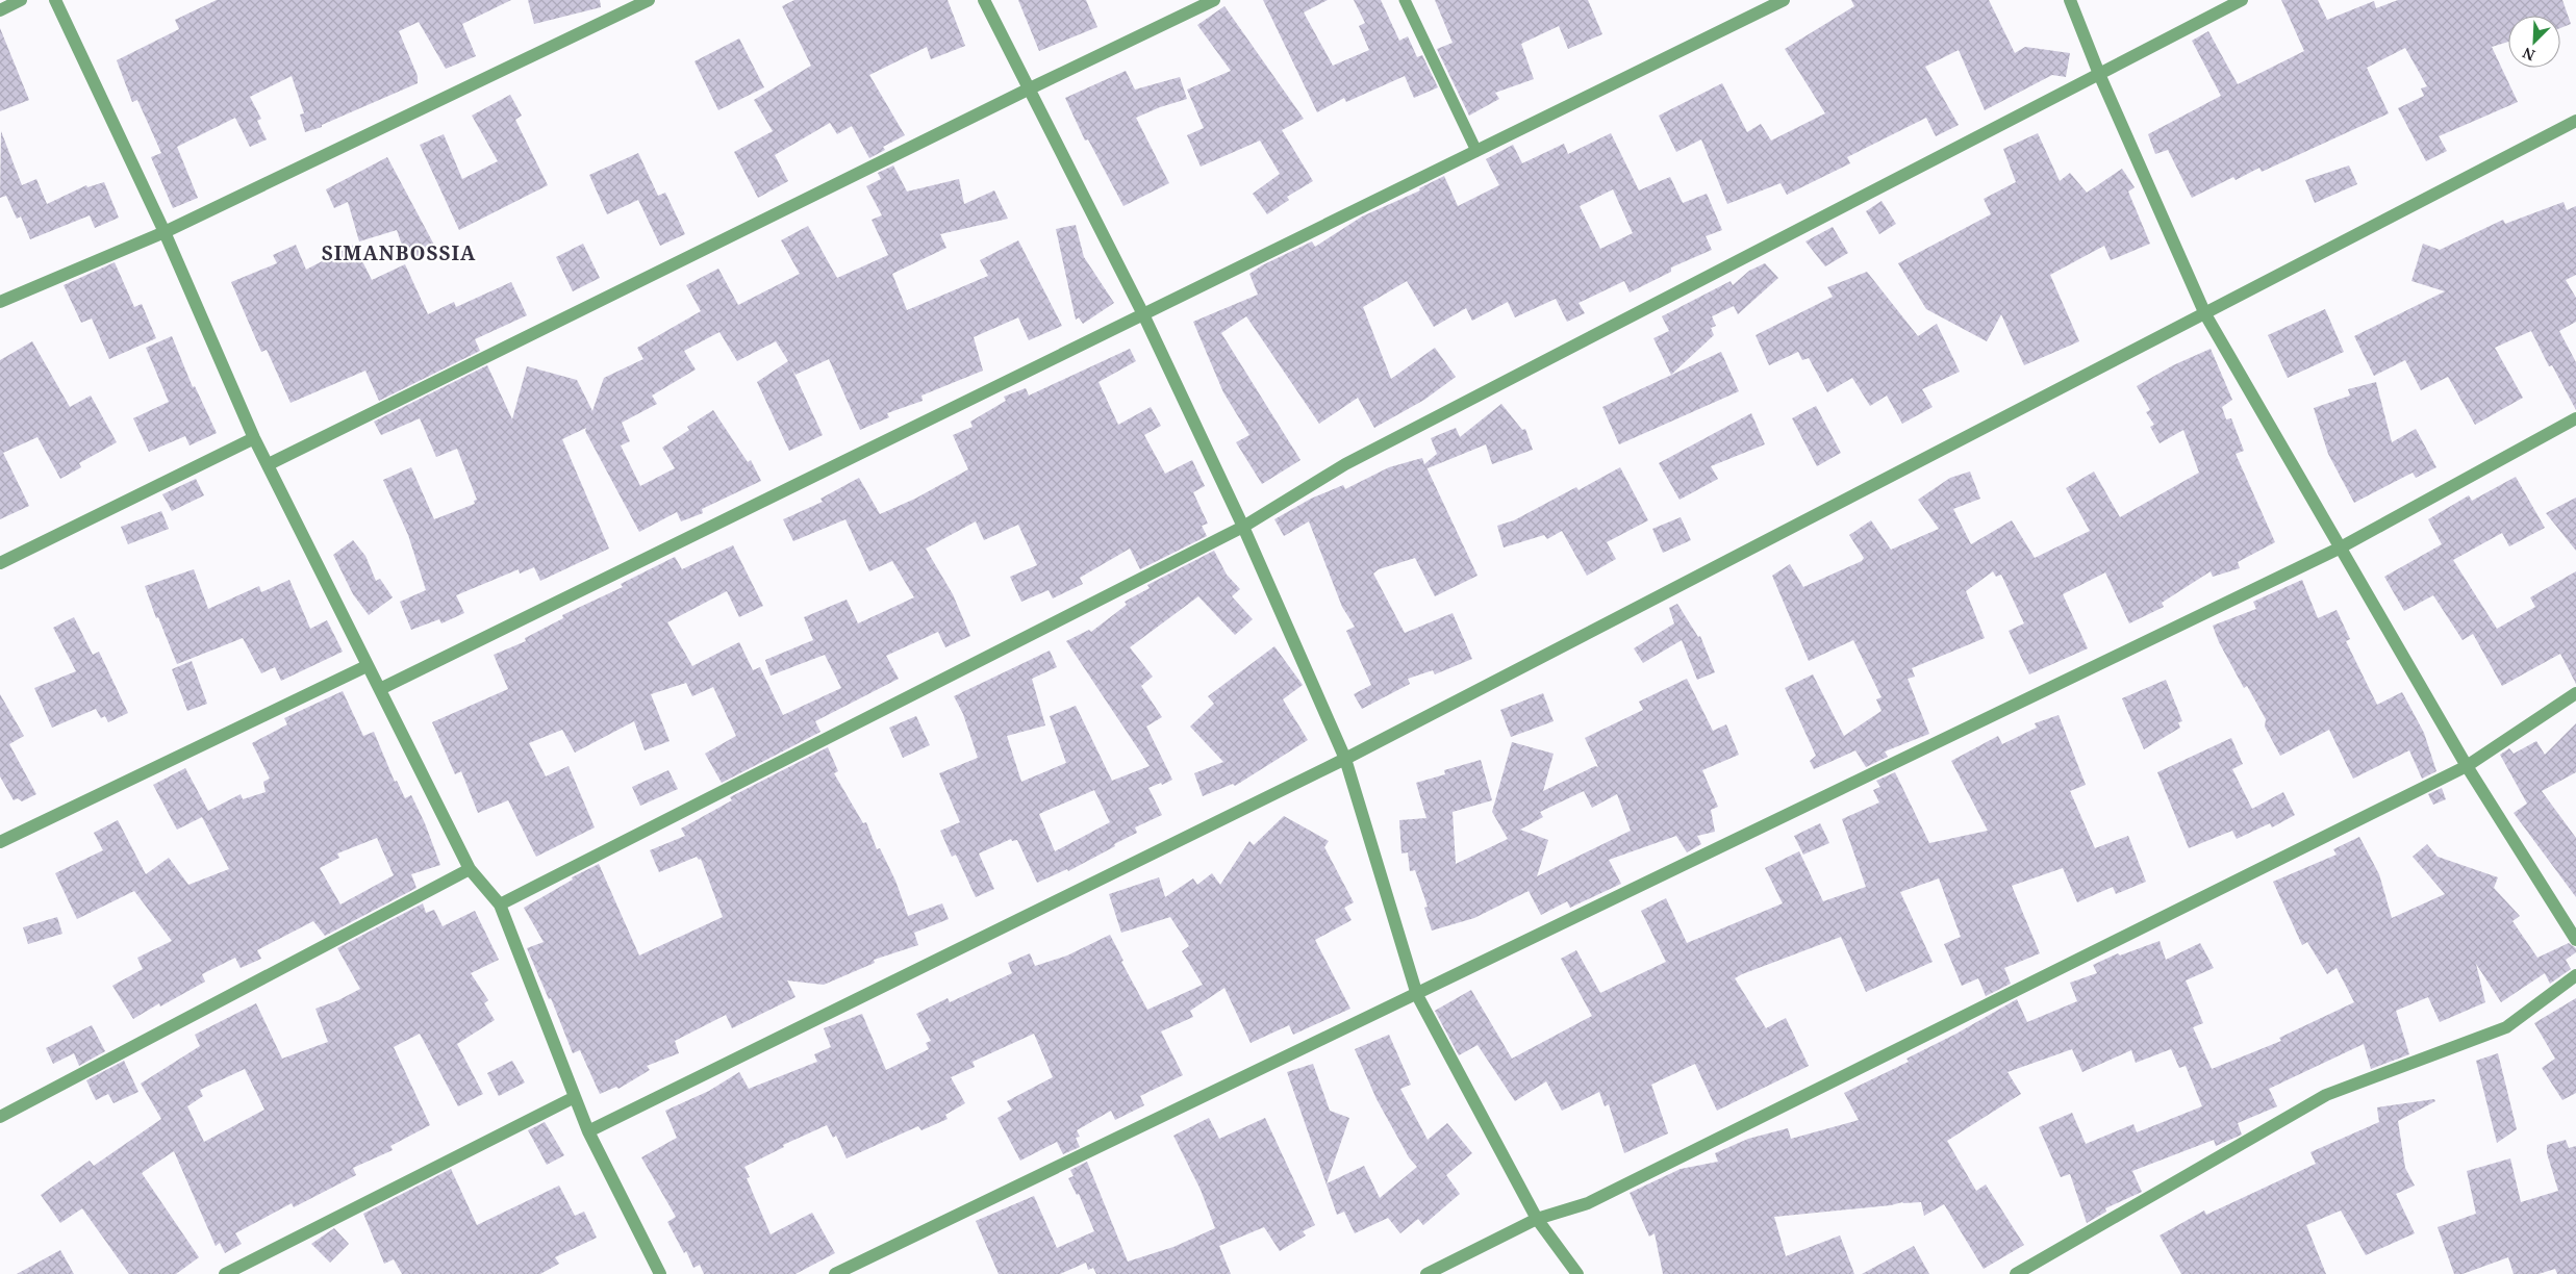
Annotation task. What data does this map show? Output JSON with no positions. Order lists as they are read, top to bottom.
{
  "districts": ["SIMANBOSSIA"],
  "north": "bottom left"
}
